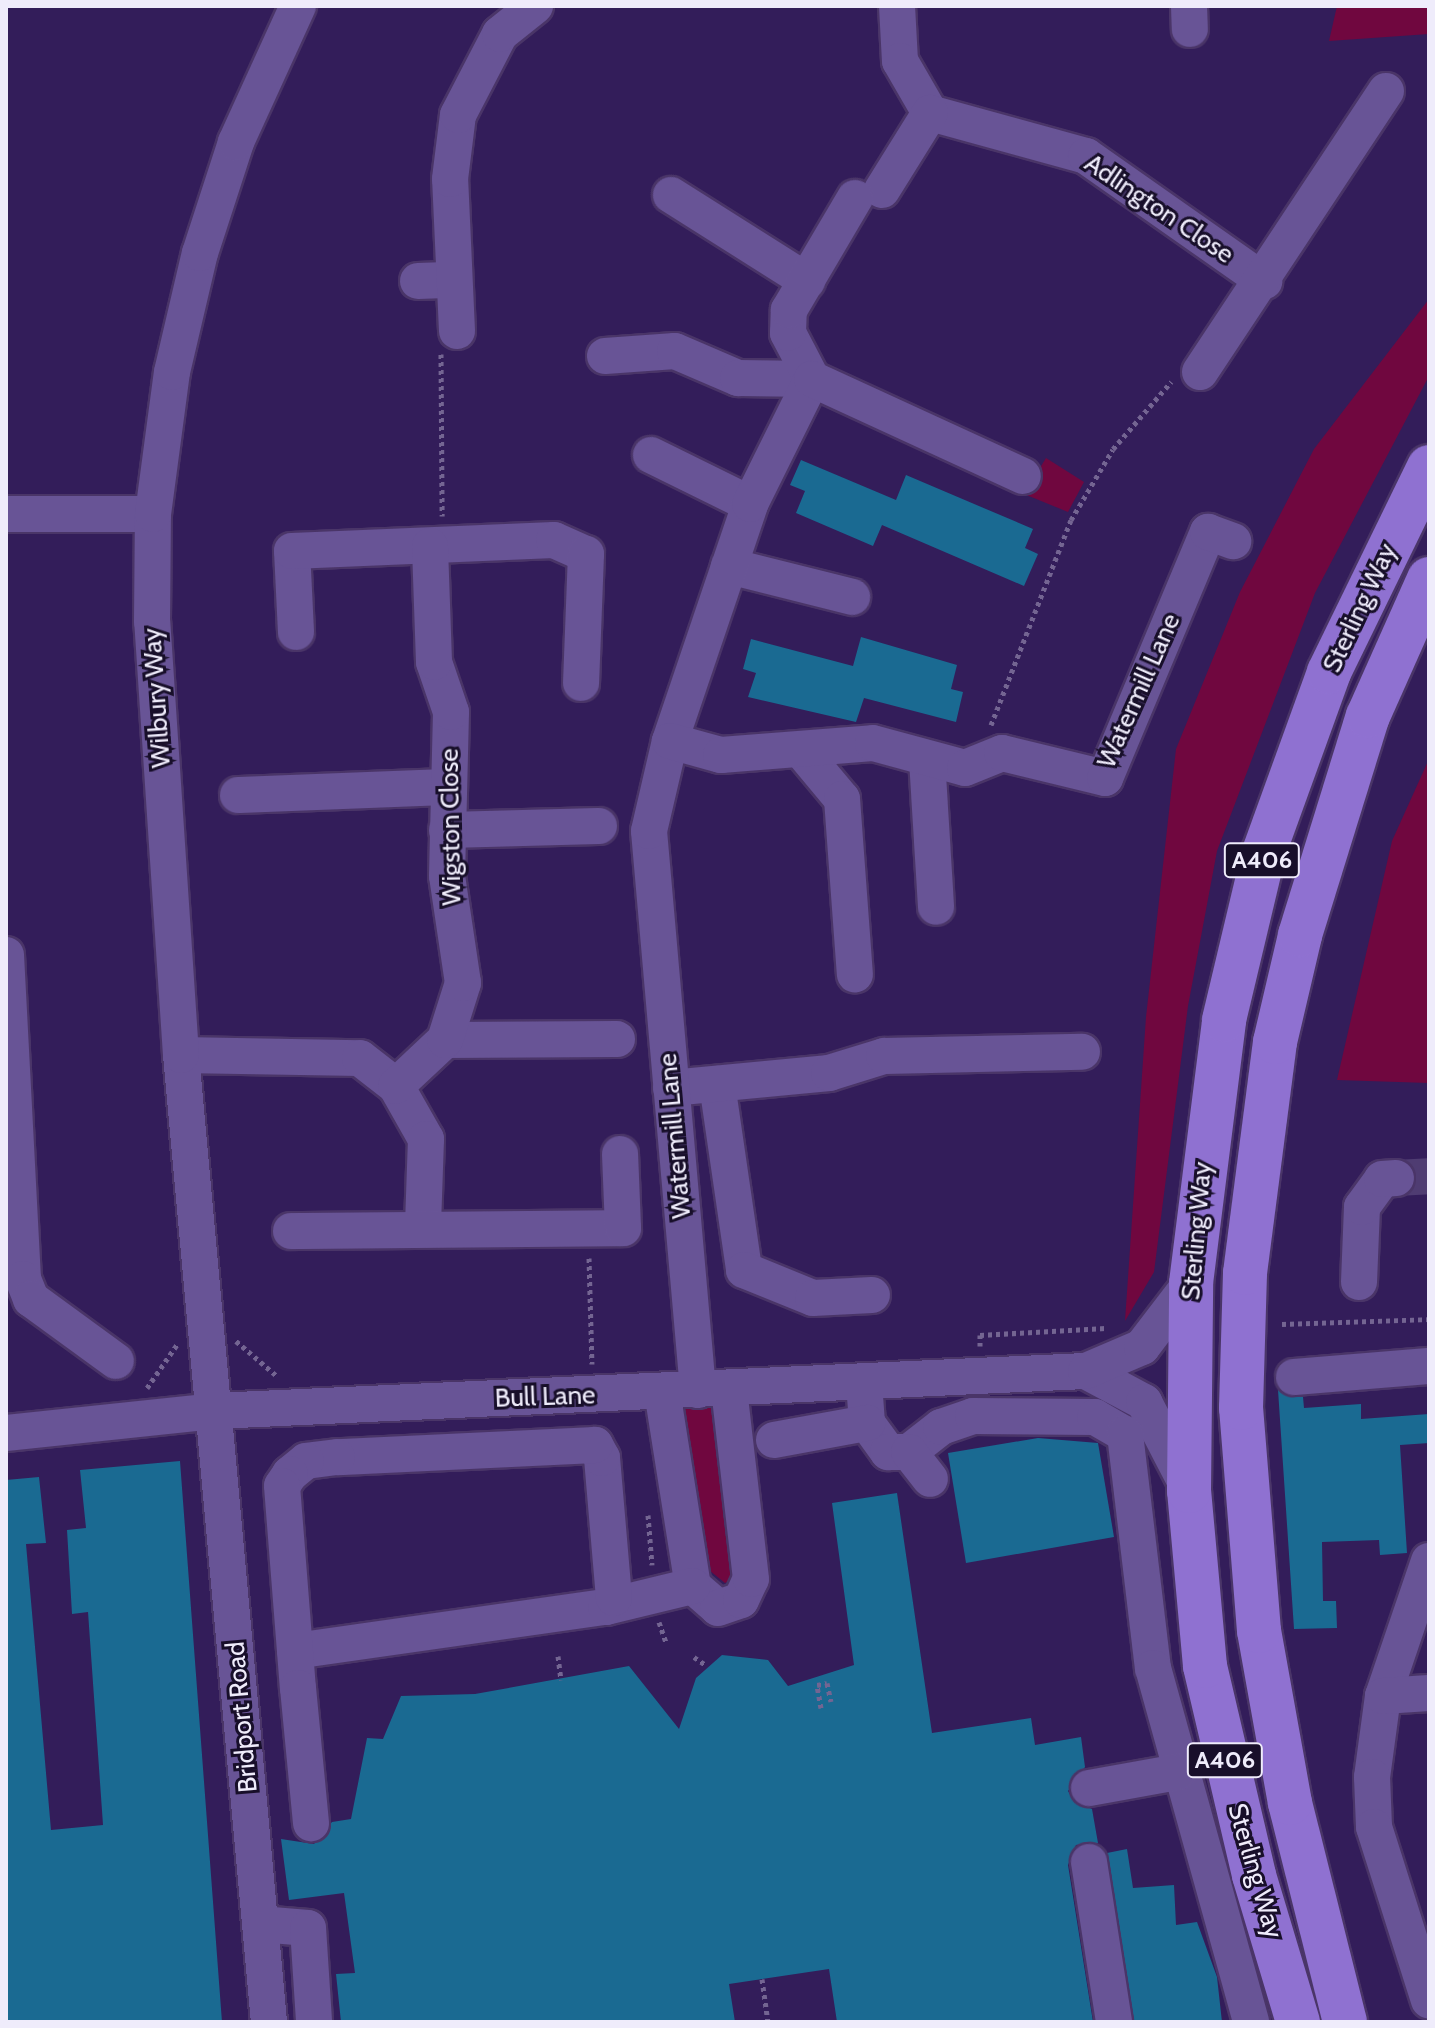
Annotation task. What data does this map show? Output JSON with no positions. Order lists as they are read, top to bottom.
{
  "streets": {
    "highway": ["Sterling Way", "A406"],
    "street": [
      "Adlington Close",
      "Watermill Lane",
      "Wilbury Way",
      "Wigston Close",
      "Bull Lane",
      "Bridport Road"
    ]
  },
  "crossings": [
    ["Sterling Way", "A406"],
    ["Watermill Lane", "Bull Lane"],
    ["Wilbury Way", "Bull Lane"],
    ["Wilbury Way", "Bridport Road"],
    ["Bull Lane", "Bridport Road"]
  ]
}
